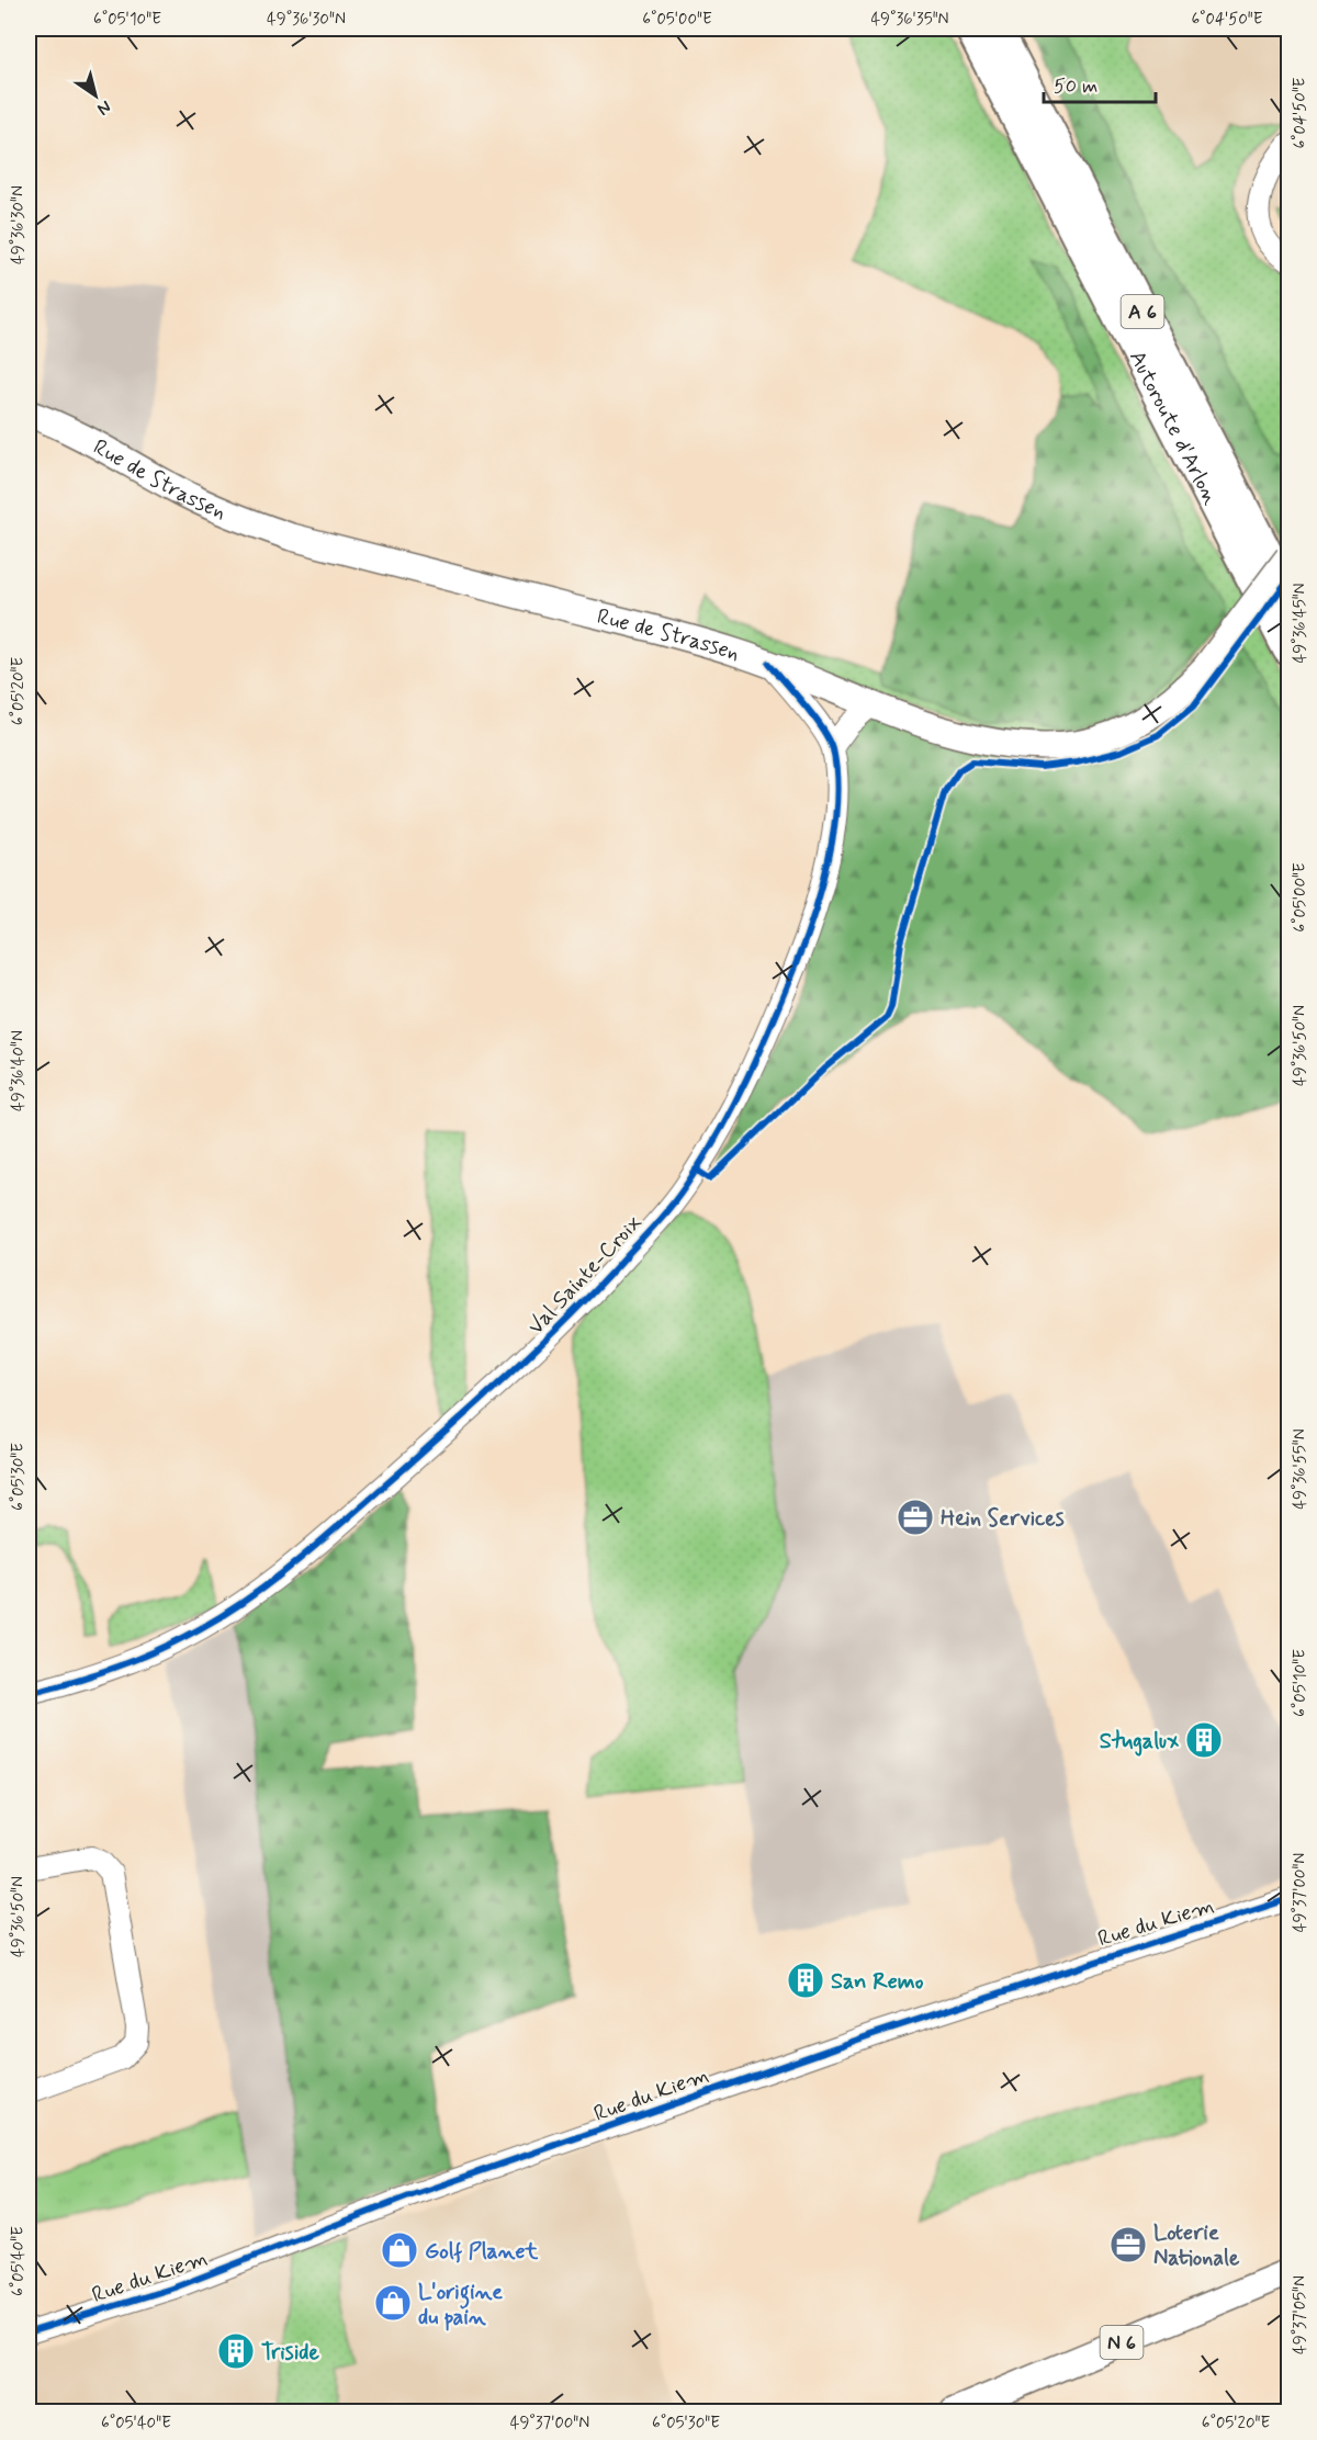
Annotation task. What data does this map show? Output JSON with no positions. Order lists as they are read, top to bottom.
{
  "streets": {
    "highway": ["A 6", "Autoroute d'Arlon"],
    "main road": ["Rue de Strassen", "N 6"],
    "street": ["Val Sainte-Croix", "Rue du Kiem"]
  },
  "places": {
    "office": ["Hein Services", "Loterie Nationale"],
    "building": ["Stugalux", "San Remo", "Triside"],
    "shop": ["Golf Planet", "L'origine du pain"]
  },
  "scale_bar": "50 m",
  "north": "bottom right",
  "coordinates": [
    "6°05'10\"E",
    "49°36'30\"N",
    "6°05'00\"E",
    "49°36'35\"N",
    "6°04'50\"E",
    "49°36'45\"N",
    "6°05'20\"E",
    "49°36'50\"N",
    "49°36'40\"N",
    "49°36'55\"N",
    "6°05'30\"E",
    "49°37'00\"N",
    "6°05'40\"E",
    "49°37'05\"N"
  ]
}
